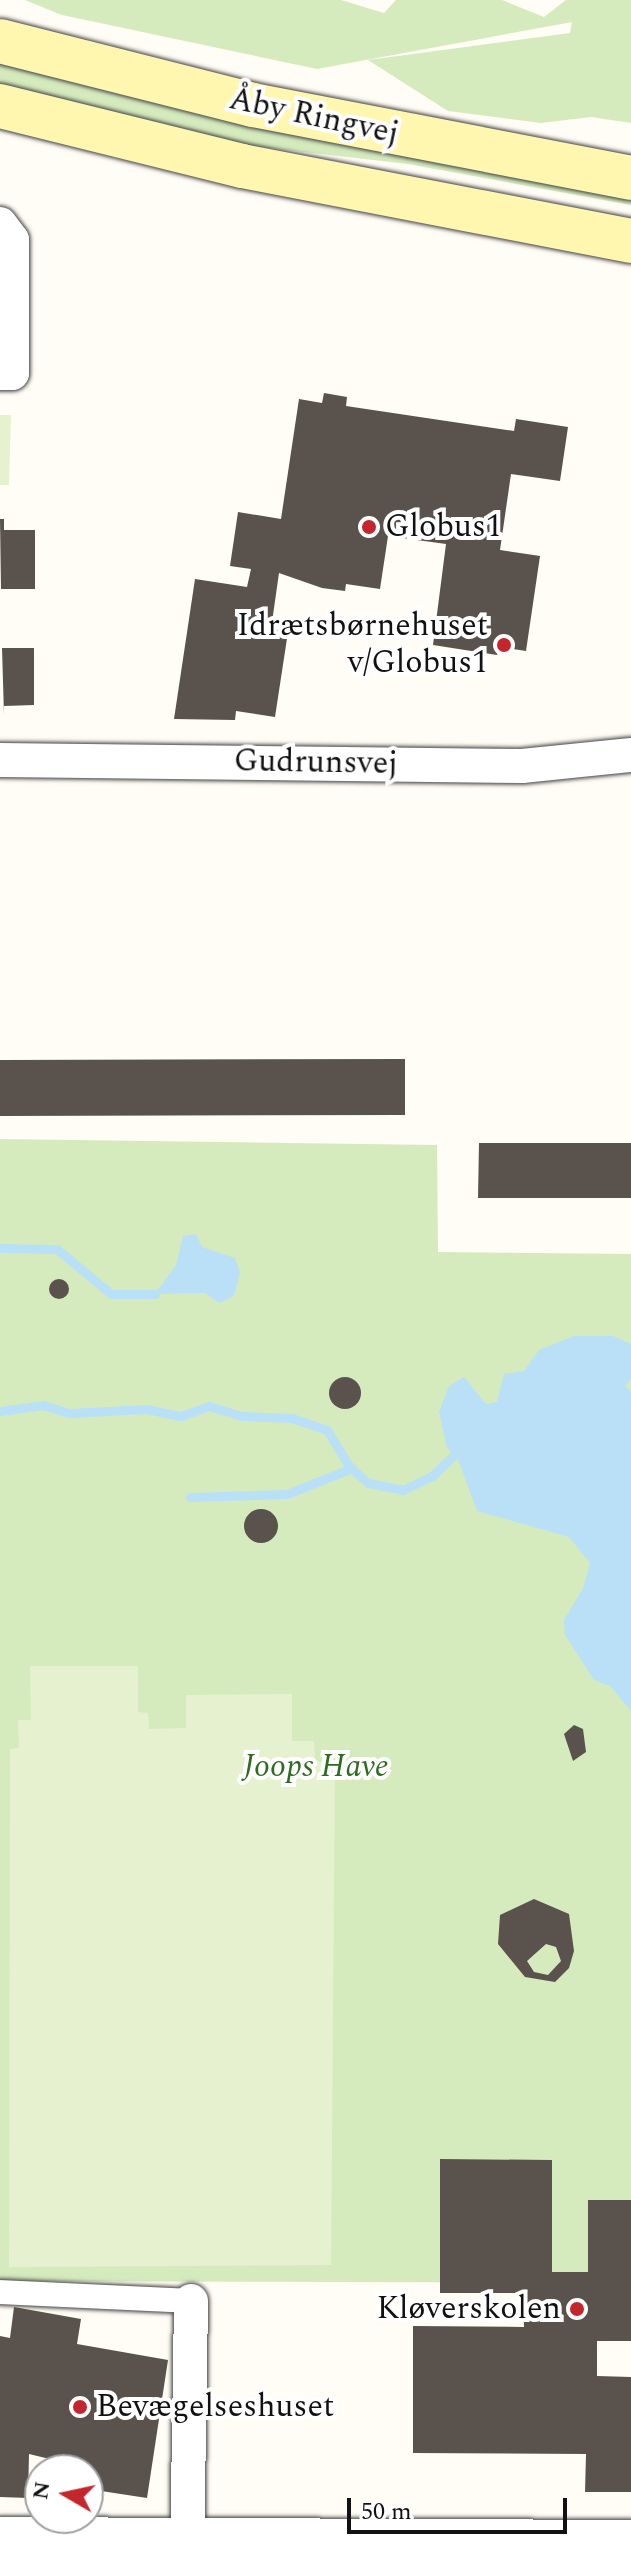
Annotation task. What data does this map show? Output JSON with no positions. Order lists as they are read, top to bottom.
{
  "streets": {
    "main road": ["Åby Ringvej"],
    "street": ["Gudrunsvej"]
  },
  "parks": ["Joops Have"],
  "places": [
    "Globus1",
    "Idrætsbørnehuset v/Globus1",
    "Kløverskolen",
    "Bevægelseshuset"
  ],
  "scale_bar": "50 m",
  "north": "left"
}
